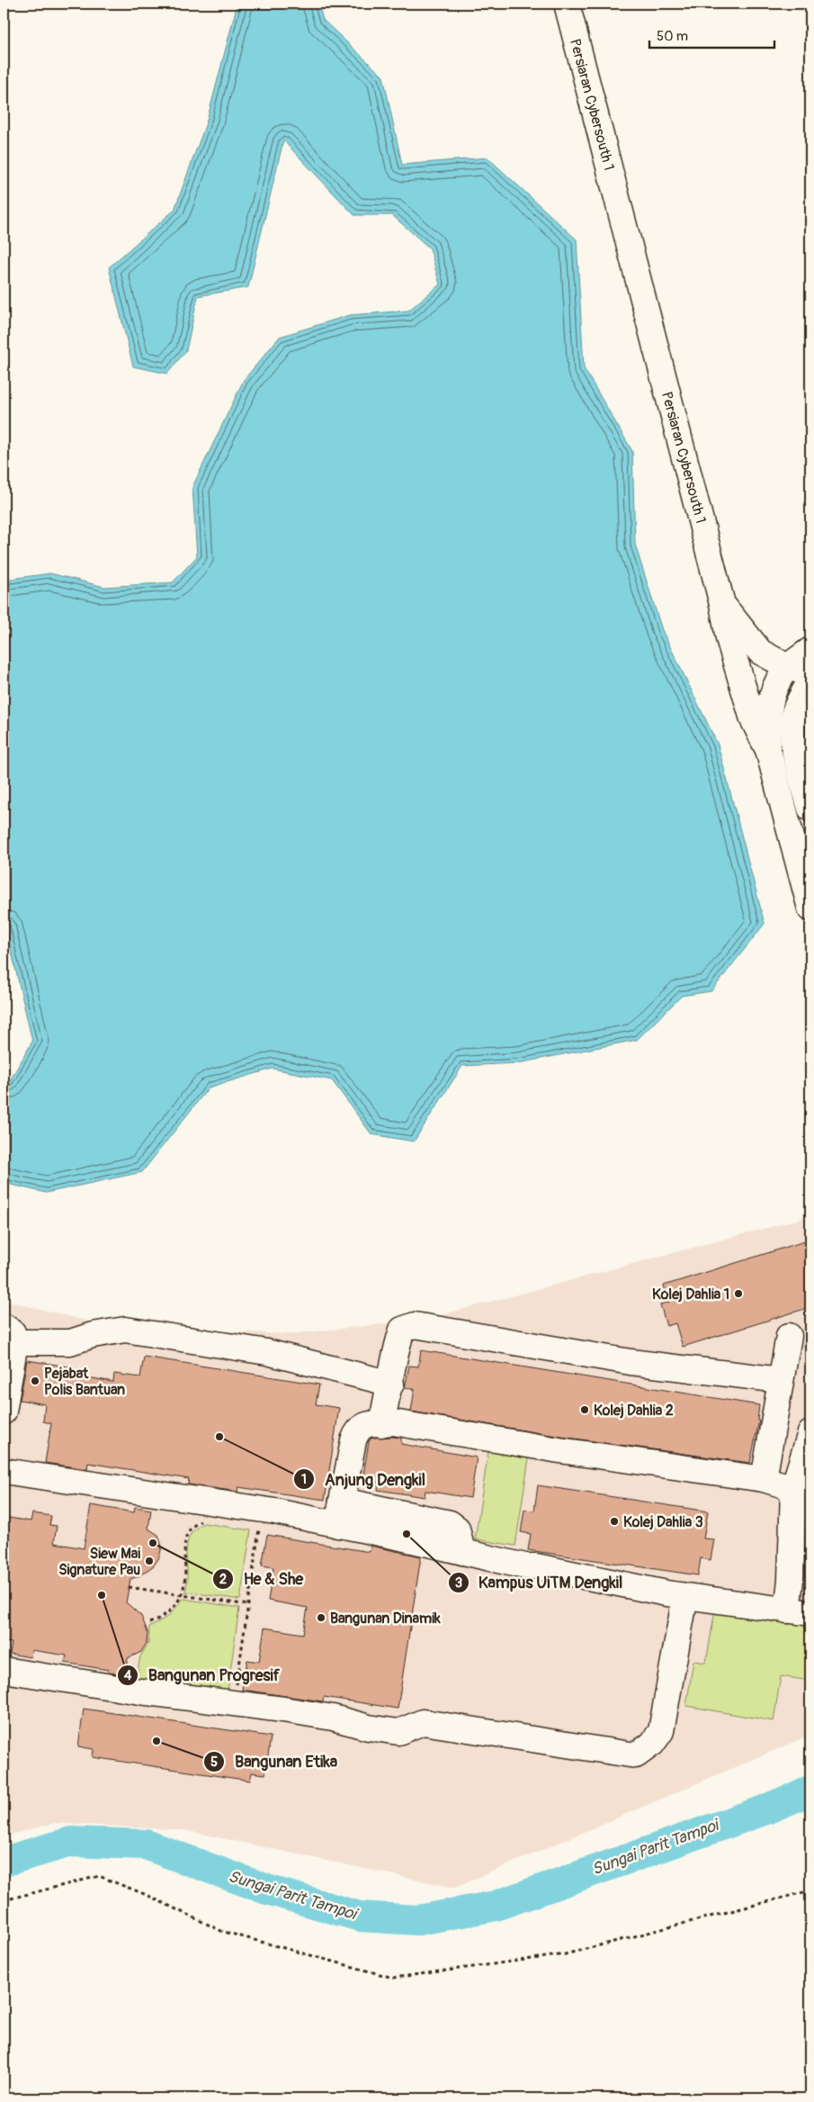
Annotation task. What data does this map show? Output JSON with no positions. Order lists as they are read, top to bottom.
{
  "streets": {
    "street": ["Persiaran Cybersouth 1"]
  },
  "water": ["Sungai Parit Tampoi"],
  "places": [
    "Kolej Dahlia 1",
    "Pejabat Polis Bantuan",
    "Kolej Dahlia 2",
    "Anjung Dengkil",
    "Kolej Dahlia 3",
    "Kampus UiTM Dengkil",
    "He & She",
    "Siew Mai Signature Pau",
    "Bangunan Progresif",
    "Bangunan Dinamik",
    "Bangunan Etika"
  ],
  "scale_bar": "50 m"
}
